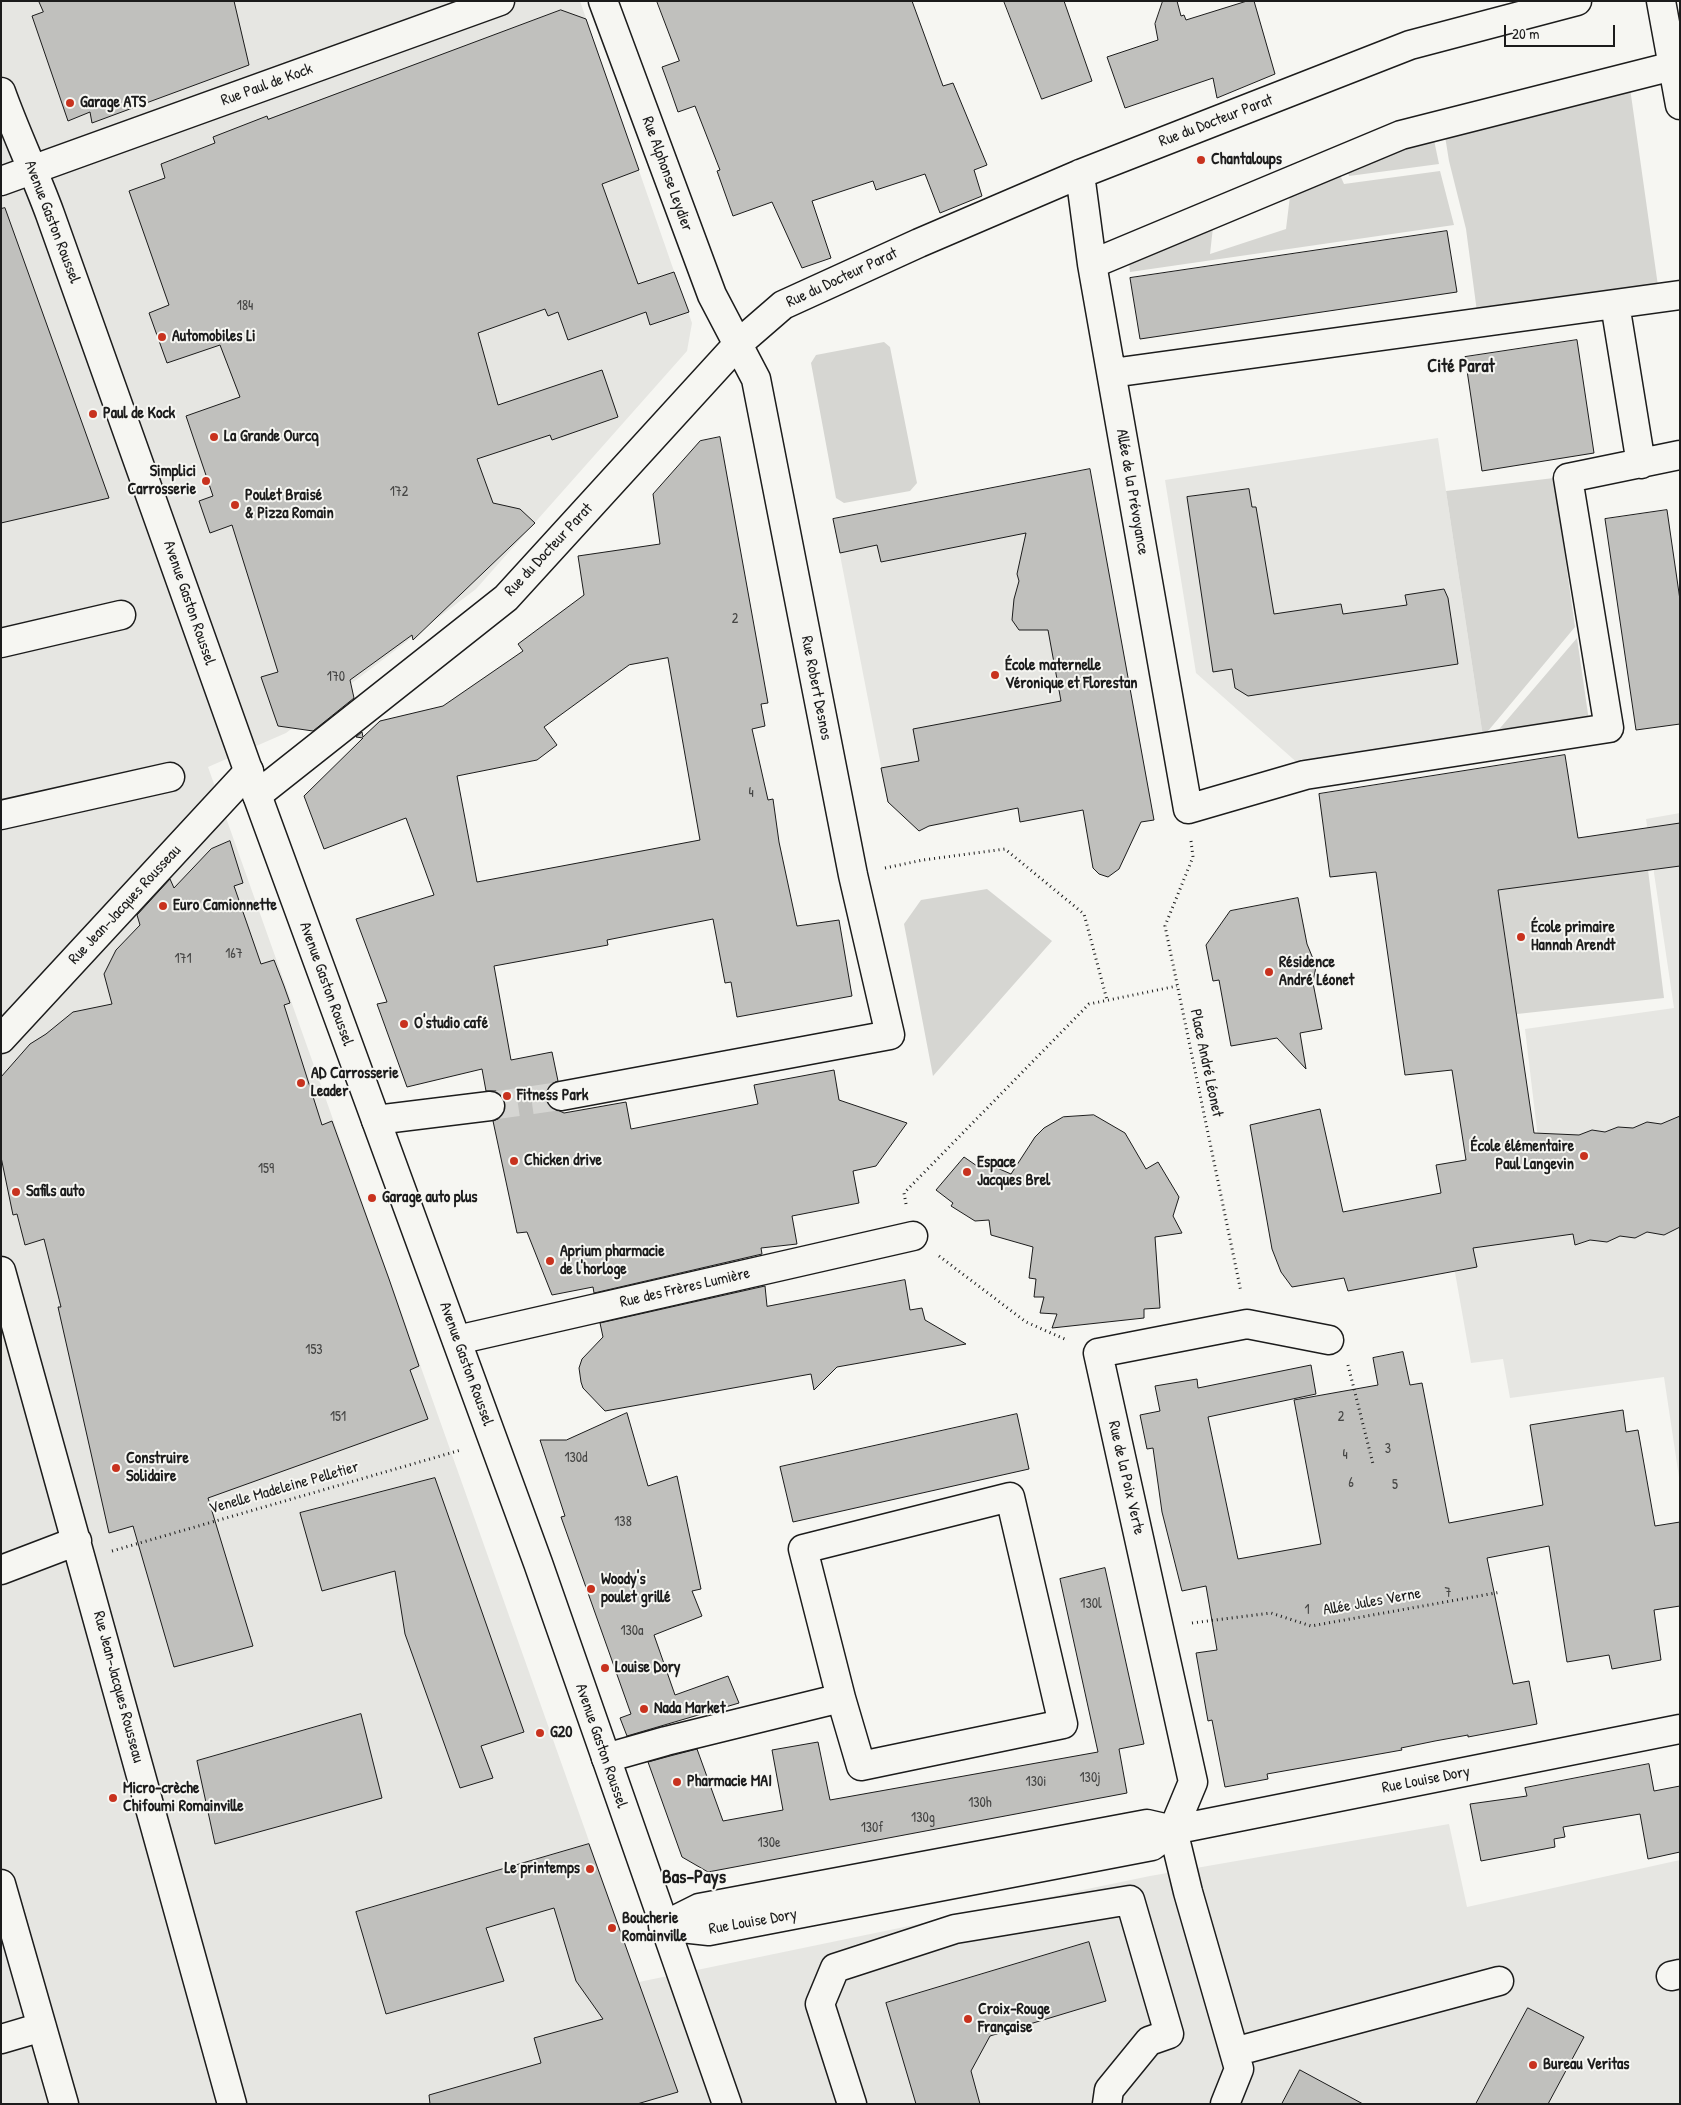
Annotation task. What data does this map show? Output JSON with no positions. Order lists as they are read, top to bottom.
{
  "streets": {
    "street": [
      "Rue Paul de Kock",
      "Rue du Docteur Parat",
      "Rue Alphonse Leydier",
      "Avenue Gaston Roussel",
      "Allée de la Prévoyance",
      "Rue Robert Desnos",
      "Rue Jean-Jacques Rousseau",
      "Rue des Frères Lumière",
      "Rue de la Poix Verte",
      "Rue Louise Dory"
    ],
    "path": ["Place André Léonet", "Venelle Madeleine Pelletier", "Allée Jules Verne"]
  },
  "crossings": [
    ["Rue Paul de Kock", "Avenue Gaston Roussel"],
    ["Rue du Docteur Parat", "Rue Alphonse Leydier"],
    ["Rue du Docteur Parat", "Avenue Gaston Roussel"],
    ["Rue du Docteur Parat", "Allée de la Prévoyance"],
    ["Rue du Docteur Parat", "Rue Robert Desnos"],
    ["Rue du Docteur Parat", "Rue Jean-Jacques Rousseau"],
    ["Rue Alphonse Leydier", "Rue Robert Desnos"],
    ["Avenue Gaston Roussel", "Rue Jean-Jacques Rousseau"],
    ["Avenue Gaston Roussel", "Rue des Frères Lumière"],
    ["Avenue Gaston Roussel", "Venelle Madeleine Pelletier"],
    ["Avenue Gaston Roussel", "Rue Louise Dory"],
    ["Allée de la Prévoyance", "Place André Léonet"],
    ["Rue Jean-Jacques Rousseau", "Venelle Madeleine Pelletier"],
    ["Rue de la Poix Verte", "Allée Jules Verne"],
    ["Rue de la Poix Verte", "Rue Louise Dory"]
  ],
  "districts": ["Cité Parat", "Bas-Pays"],
  "places": [
    "Garage ATS",
    "Chantaloups",
    "Automobiles Li",
    "Paul de Kock",
    "La Grande Ourcq",
    "Simplici Carrosserie",
    "Poulet Braisé & Pizza Romain",
    "École maternelle Véronique et Florestan",
    "Euro Camionnette",
    "École primaire Hannah Arendt",
    "Résidence André Léonet",
    "O'studio café",
    "AD Carrosserie Leader",
    "Fitness Park",
    "École élémentaire Paul Langevin",
    "Chicken drive",
    "Espace Jacques Brel",
    "Safils auto",
    "Garage auto plus",
    "Aprium pharmacie de l'horloge",
    "Construire Solidaire",
    "Woody's poulet grillé",
    "Louise Dory",
    "Nada Market",
    "G20",
    "Pharmacie MAI",
    "Micro-crèche Chifoumi Romainville",
    "Le printemps",
    "Boucherie Romainville",
    "Croix-Rouge Française",
    "Bureau Veritas"
  ],
  "house_numbers": [
    "184",
    "172",
    "2",
    "170",
    "4",
    "167",
    "171",
    "159",
    "153",
    "151",
    "2",
    "3",
    "4",
    "130d",
    "6",
    "5",
    "138",
    "7",
    "130l",
    "1",
    "130a",
    "130j",
    "130i",
    "130h",
    "130g",
    "130f",
    "130e"
  ],
  "scale_bar": "20 m"
}
